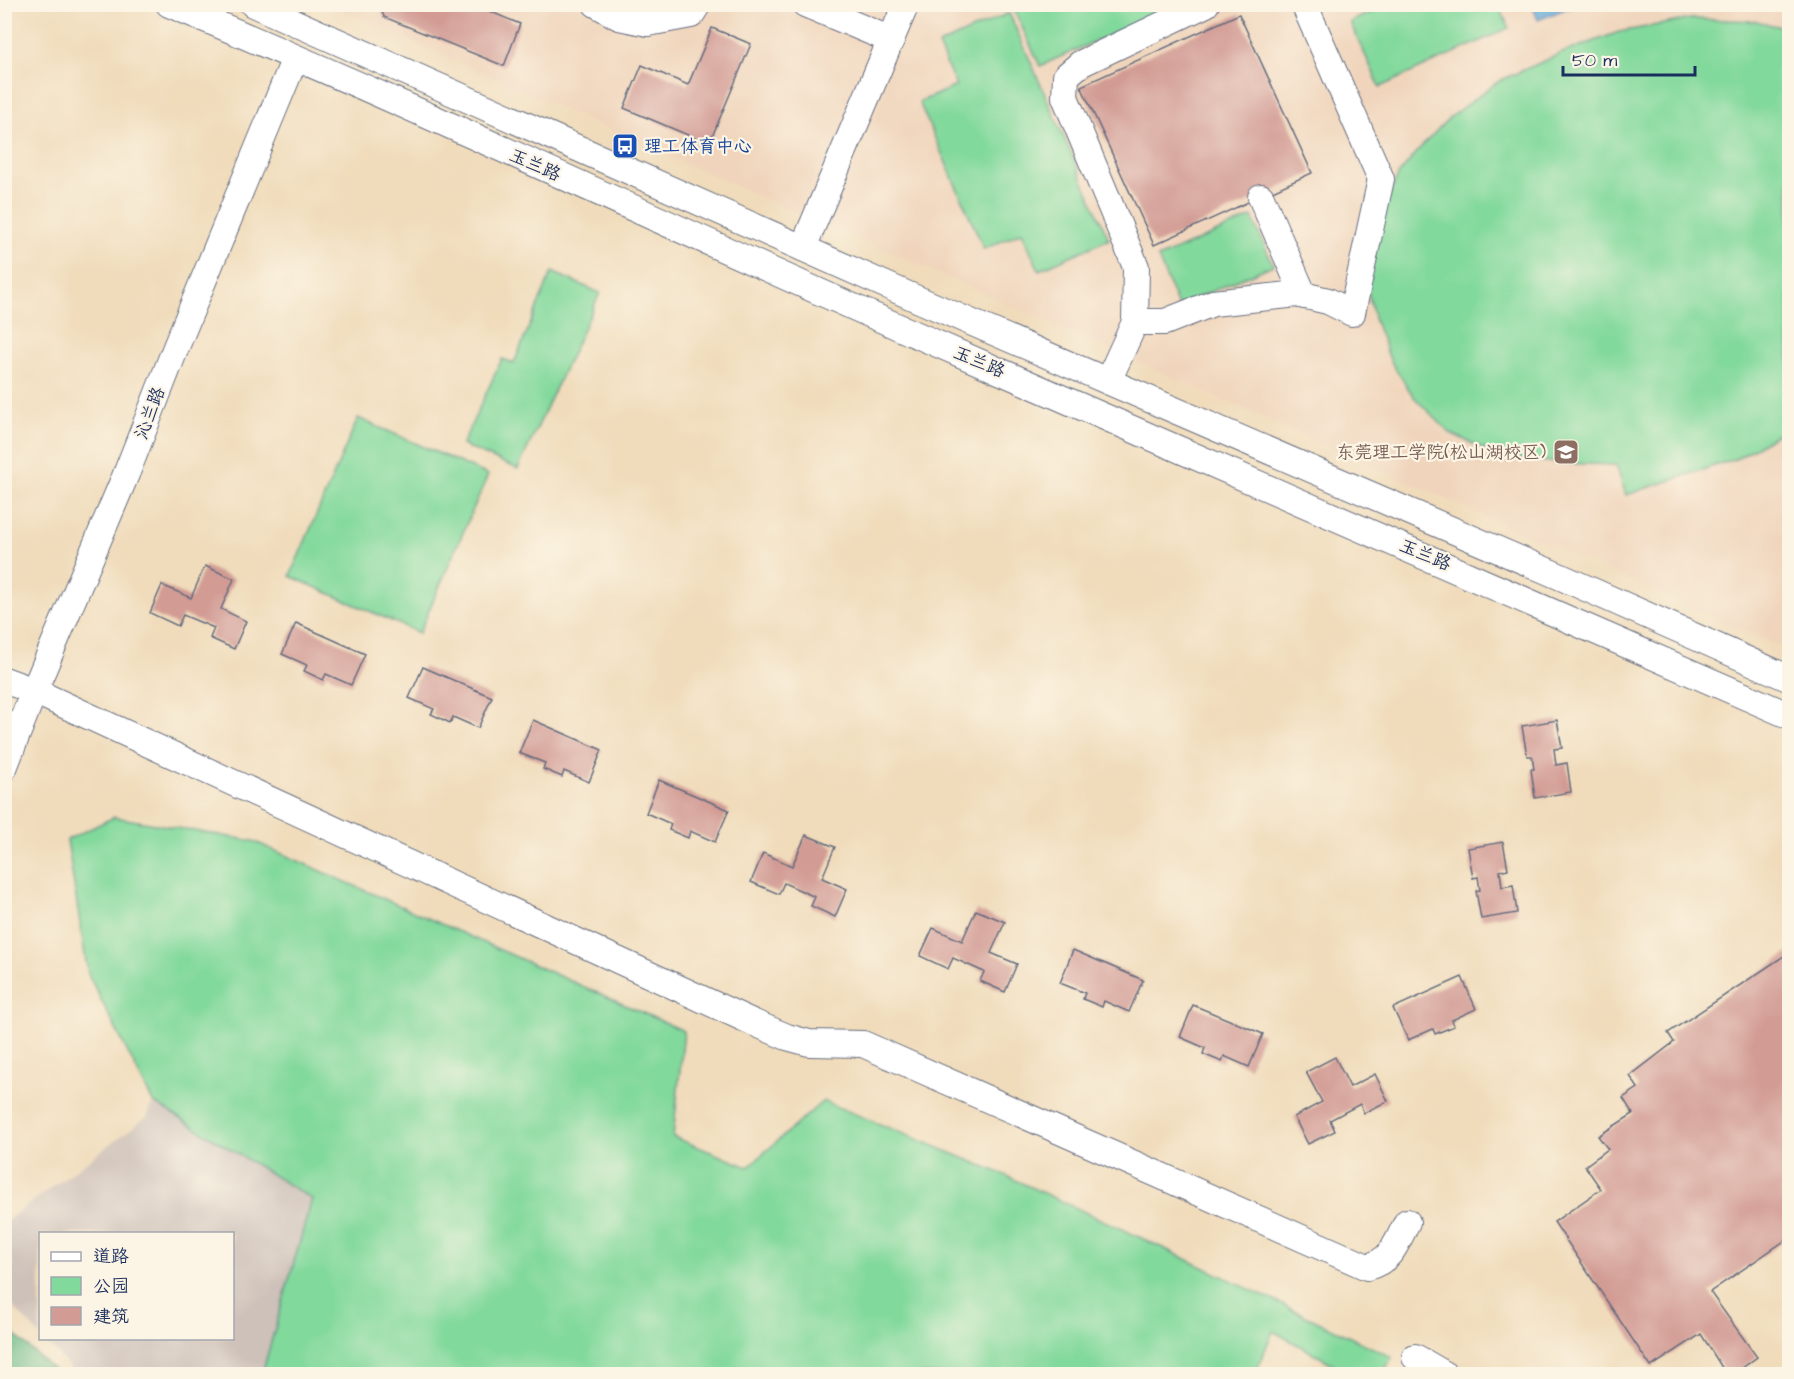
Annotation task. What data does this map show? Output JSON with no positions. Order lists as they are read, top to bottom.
{
  "streets": {
    "street": ["玉兰路", "沁兰路"]
  },
  "crossings": [
    ["玉兰路", "沁兰路"]
  ],
  "places": {
    "bus stop": ["理工体育中心"],
    "school or university": ["东莞理工学院(松山湖校区)"]
  },
  "legend": ["道路", "公园", "建筑"],
  "scale_bar": "50 m"
}
